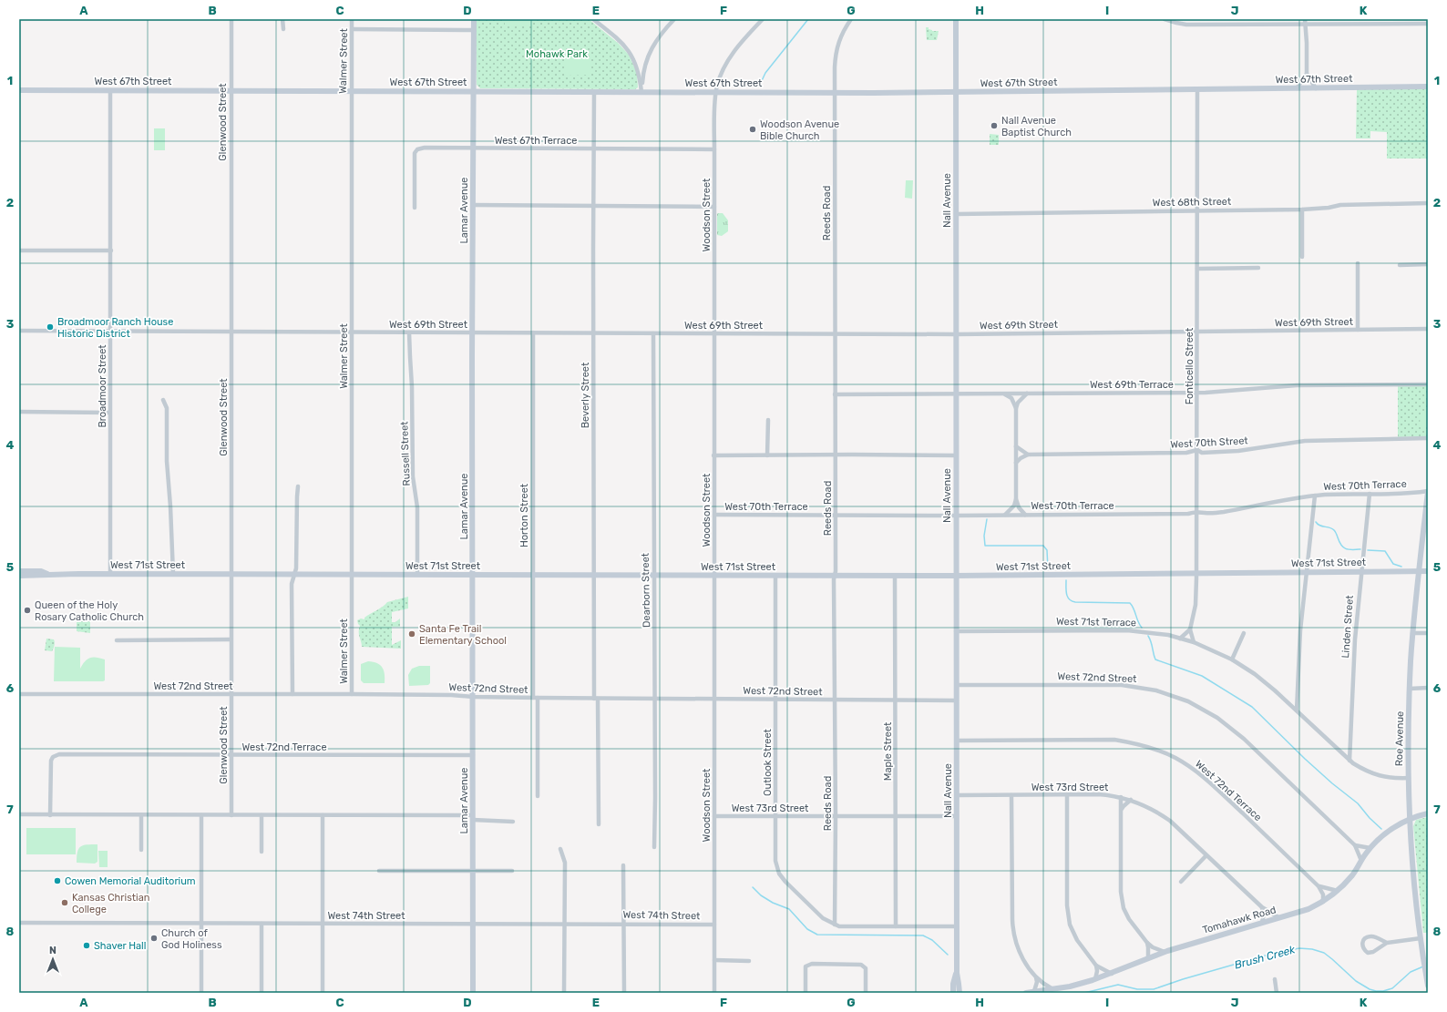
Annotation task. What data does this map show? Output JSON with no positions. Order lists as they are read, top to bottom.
{
  "streets": {
    "street": [
      "Walmer Street",
      "West 67th Street",
      "Glenwood Street",
      "West 67th Terrace",
      "Nall Avenue",
      "West 68th Street",
      "Lamar Avenue",
      "Reeds Road",
      "Woodson Street",
      "West 69th Street",
      "Fonticello Street",
      "West 69th Terrace",
      "Broadmoor Street",
      "Beverly Street",
      "West 70th Street",
      "Russell Street",
      "West 70th Terrace",
      "Horton Street",
      "West 71st Street",
      "Dearborn Street",
      "West 71st Terrace",
      "Linden Street",
      "West 72nd Street",
      "Roe Avenue",
      "West 72nd Terrace",
      "Maple Street",
      "Outlook Street",
      "West 73rd Street",
      "West 74th Street",
      "Tomahawk Road"
    ]
  },
  "crossings": [
    ["Walmer Street", "West 67th Street"],
    ["Walmer Street", "West 69th Street"],
    ["Walmer Street", "West 71st Street"],
    ["Walmer Street", "West 72nd Street"],
    ["West 67th Street", "Glenwood Street"],
    ["West 67th Street", "Nall Avenue"],
    ["West 67th Street", "Lamar Avenue"],
    ["West 67th Street", "Reeds Road"],
    ["West 67th Street", "Woodson Street"],
    ["West 67th Street", "Fonticello Street"],
    ["West 67th Street", "Broadmoor Street"],
    ["West 67th Street", "Beverly Street"],
    ["Glenwood Street", "West 69th Street"],
    ["Glenwood Street", "West 71st Street"],
    ["Glenwood Street", "West 72nd Street"],
    ["Glenwood Street", "West 72nd Terrace"],
    ["West 67th Terrace", "Lamar Avenue"],
    ["West 67th Terrace", "Woodson Street"],
    ["West 67th Terrace", "Beverly Street"],
    ["Nall Avenue", "West 68th Street"],
    ["Nall Avenue", "West 69th Street"],
    ["Nall Avenue", "West 69th Terrace"],
    ["Nall Avenue", "West 70th Terrace"],
    ["Nall Avenue", "West 71st Street"],
    ["Nall Avenue", "West 71st Terrace"],
    ["Nall Avenue", "West 72nd Street"],
    ["Nall Avenue", "West 72nd Terrace"],
    ["Nall Avenue", "West 73rd Street"],
    ["West 68th Street", "Fonticello Street"],
    ["Lamar Avenue", "West 69th Street"],
    ["Lamar Avenue", "West 71st Street"],
    ["Lamar Avenue", "West 72nd Street"],
    ["Lamar Avenue", "West 72nd Terrace"],
    ["Lamar Avenue", "West 74th Street"],
    ["Reeds Road", "West 69th Street"],
    ["Reeds Road", "West 69th Terrace"],
    ["Reeds Road", "West 70th Terrace"],
    ["Reeds Road", "West 71st Street"],
    ["Reeds Road", "West 72nd Street"],
    ["Reeds Road", "Outlook Street"],
    ["Reeds Road", "West 73rd Street"],
    ["Woodson Street", "West 69th Street"],
    ["Woodson Street", "West 70th Terrace"],
    ["Woodson Street", "West 71st Street"],
    ["Woodson Street", "West 72nd Street"],
    ["Woodson Street", "West 73rd Street"],
    ["Woodson Street", "West 74th Street"],
    ["West 69th Street", "Fonticello Street"],
    ["West 69th Street", "Broadmoor Street"],
    ["West 69th Street", "Beverly Street"],
    ["West 69th Street", "Russell Street"],
    ["West 69th Street", "Horton Street"],
    ["West 69th Street", "Dearborn Street"],
    ["Fonticello Street", "West 69th Terrace"],
    ["Fonticello Street", "West 70th Street"],
    ["Fonticello Street", "West 70th Terrace"],
    ["Fonticello Street", "West 71st Street"],
    ["Fonticello Street", "West 71st Terrace"],
    ["Broadmoor Street", "West 71st Street"],
    ["Beverly Street", "West 71st Street"],
    ["Beverly Street", "West 72nd Street"],
    ["Russell Street", "West 71st Street"],
    ["West 70th Terrace", "Linden Street"],
    ["West 70th Terrace", "Roe Avenue"],
    ["Horton Street", "West 71st Street"],
    ["Horton Street", "West 72nd Street"],
    ["West 71st Street", "Dearborn Street"],
    ["West 71st Street", "Linden Street"],
    ["West 71st Street", "Roe Avenue"],
    ["West 71st Street", "Maple Street"],
    ["West 71st Street", "Outlook Street"],
    ["Dearborn Street", "West 72nd Street"],
    ["West 71st Terrace", "Linden Street"],
    ["West 71st Terrace", "Roe Avenue"],
    ["West 72nd Street", "Maple Street"],
    ["West 72nd Street", "Outlook Street"],
    ["West 72nd Street", "Tomahawk Road"],
    ["Roe Avenue", "Tomahawk Road"],
    ["Maple Street", "West 73rd Street"],
    ["Outlook Street", "West 73rd Street"],
    ["West 73rd Street", "Tomahawk Road"]
  ],
  "water": ["Brush Creek"],
  "parks": ["Mohawk Park"],
  "places": [
    "Nall Avenue Baptist Church",
    "Woodson Avenue Bible Church",
    "Broadmoor Ranch House Historic District",
    "Queen of the Holy Rosary Catholic Church",
    "Santa Fe Trail Elementary School",
    "Cowen Memorial Auditorium",
    "Kansas Christian College",
    "Church of God Holiness",
    "Shaver Hall"
  ],
  "north": "top",
  "grid": {
    "columns": [
      "A",
      "B",
      "C",
      "D",
      "E",
      "F",
      "G",
      "H",
      "I",
      "J",
      "K"
    ],
    "rows": [
      "1",
      "2",
      "3",
      "4",
      "5",
      "6",
      "7",
      "8"
    ]
  }
}
